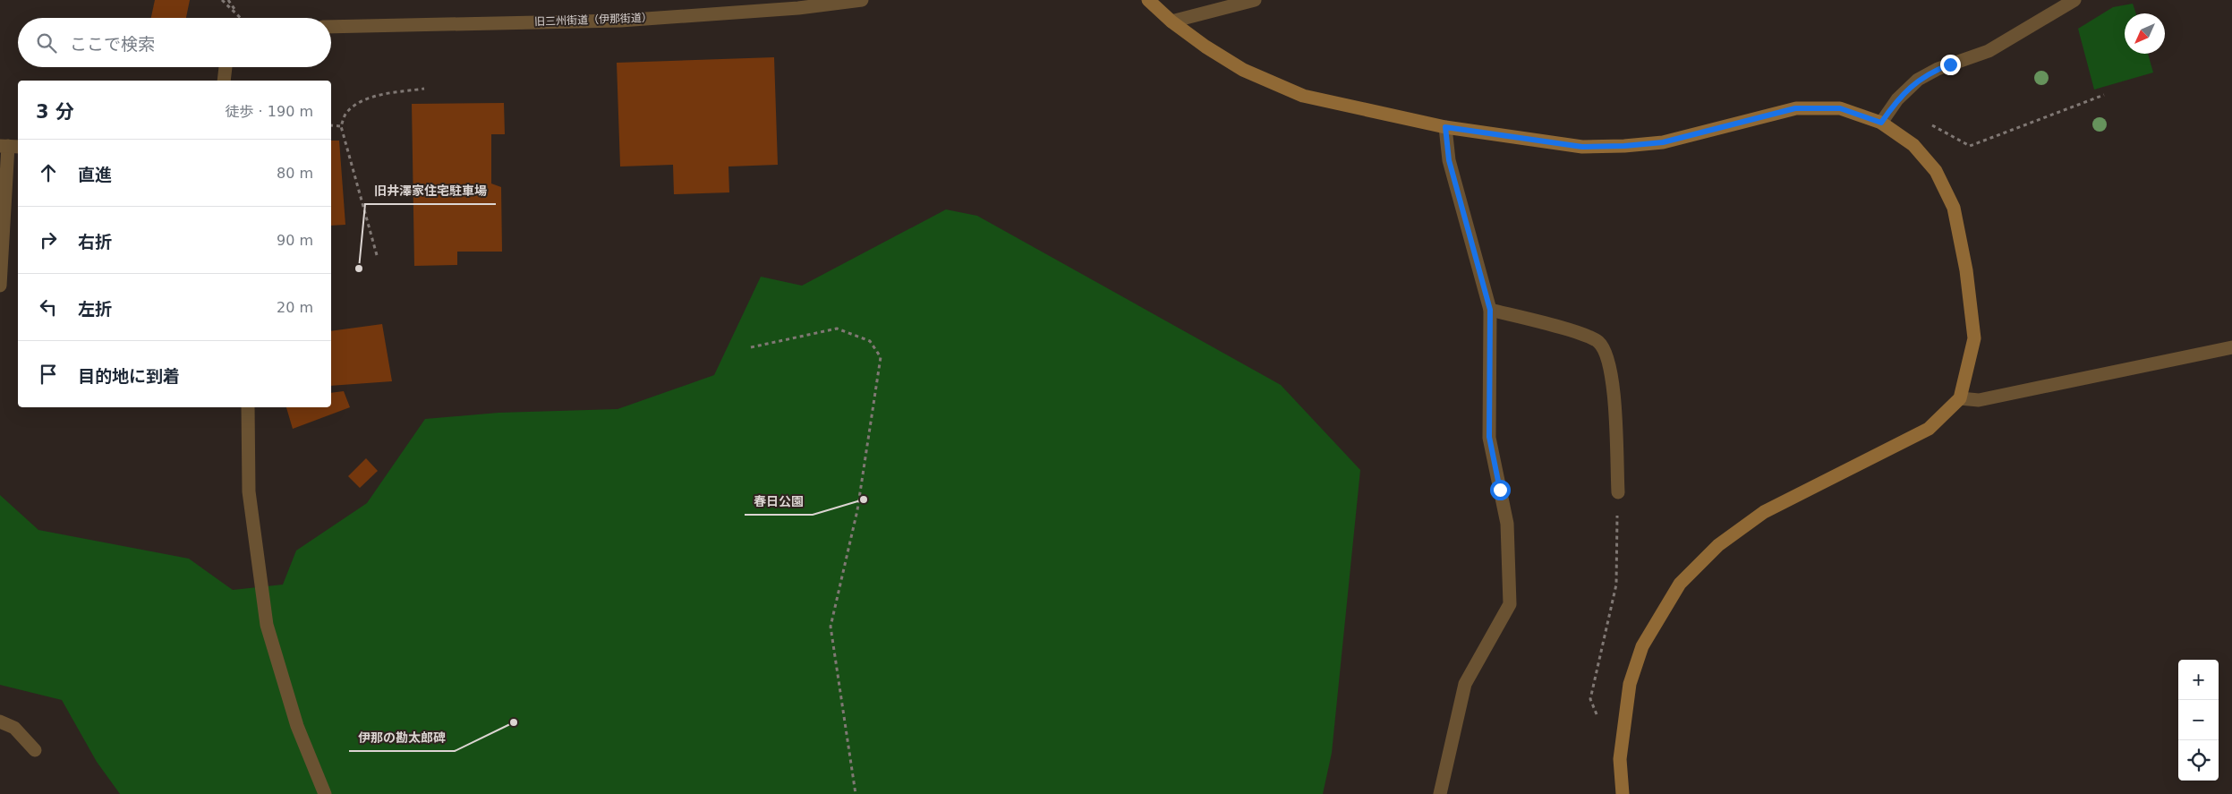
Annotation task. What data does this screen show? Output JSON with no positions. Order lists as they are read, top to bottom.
{
  "streets": {
    "street": ["旧三州街道（伊那街道）"]
  },
  "places": ["旧井澤家住宅駐車場", "春日公園", "伊那の勘太郎碑"],
  "north": "bottom left",
  "page": {
    "search": "ここで検索",
    "heading": ["3 分", "徒歩 · 190 m"],
    "list": [
      ["直進", "80 m"],
      ["右折", "90 m"],
      ["左折", "20 m"],
      "目的地に到着"
    ],
    "map_buttons": ["+", "−"]
  }
}
